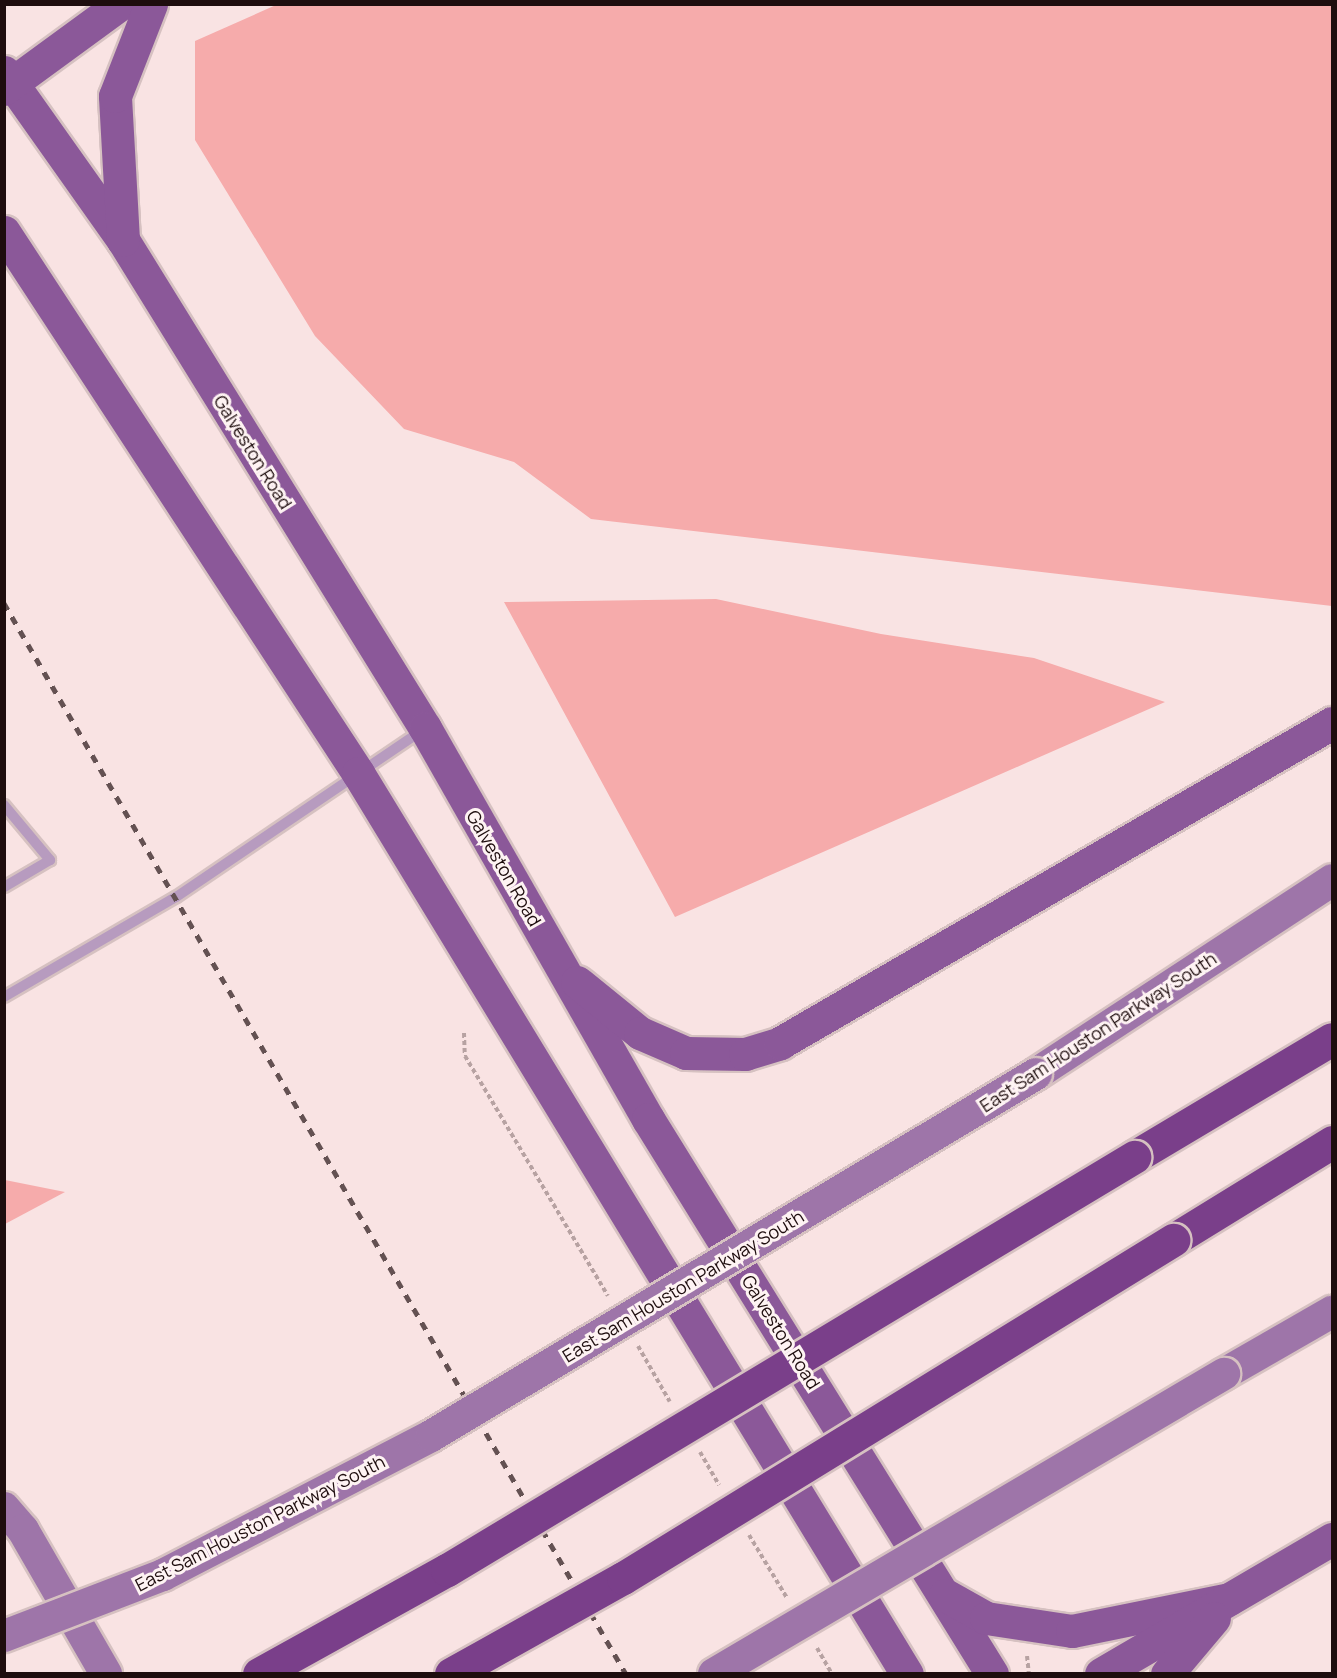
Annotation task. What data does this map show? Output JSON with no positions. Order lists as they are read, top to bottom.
{
  "streets": {
    "main road": ["Galveston Road", "East Sam Houston Parkway South"]
  }
}
